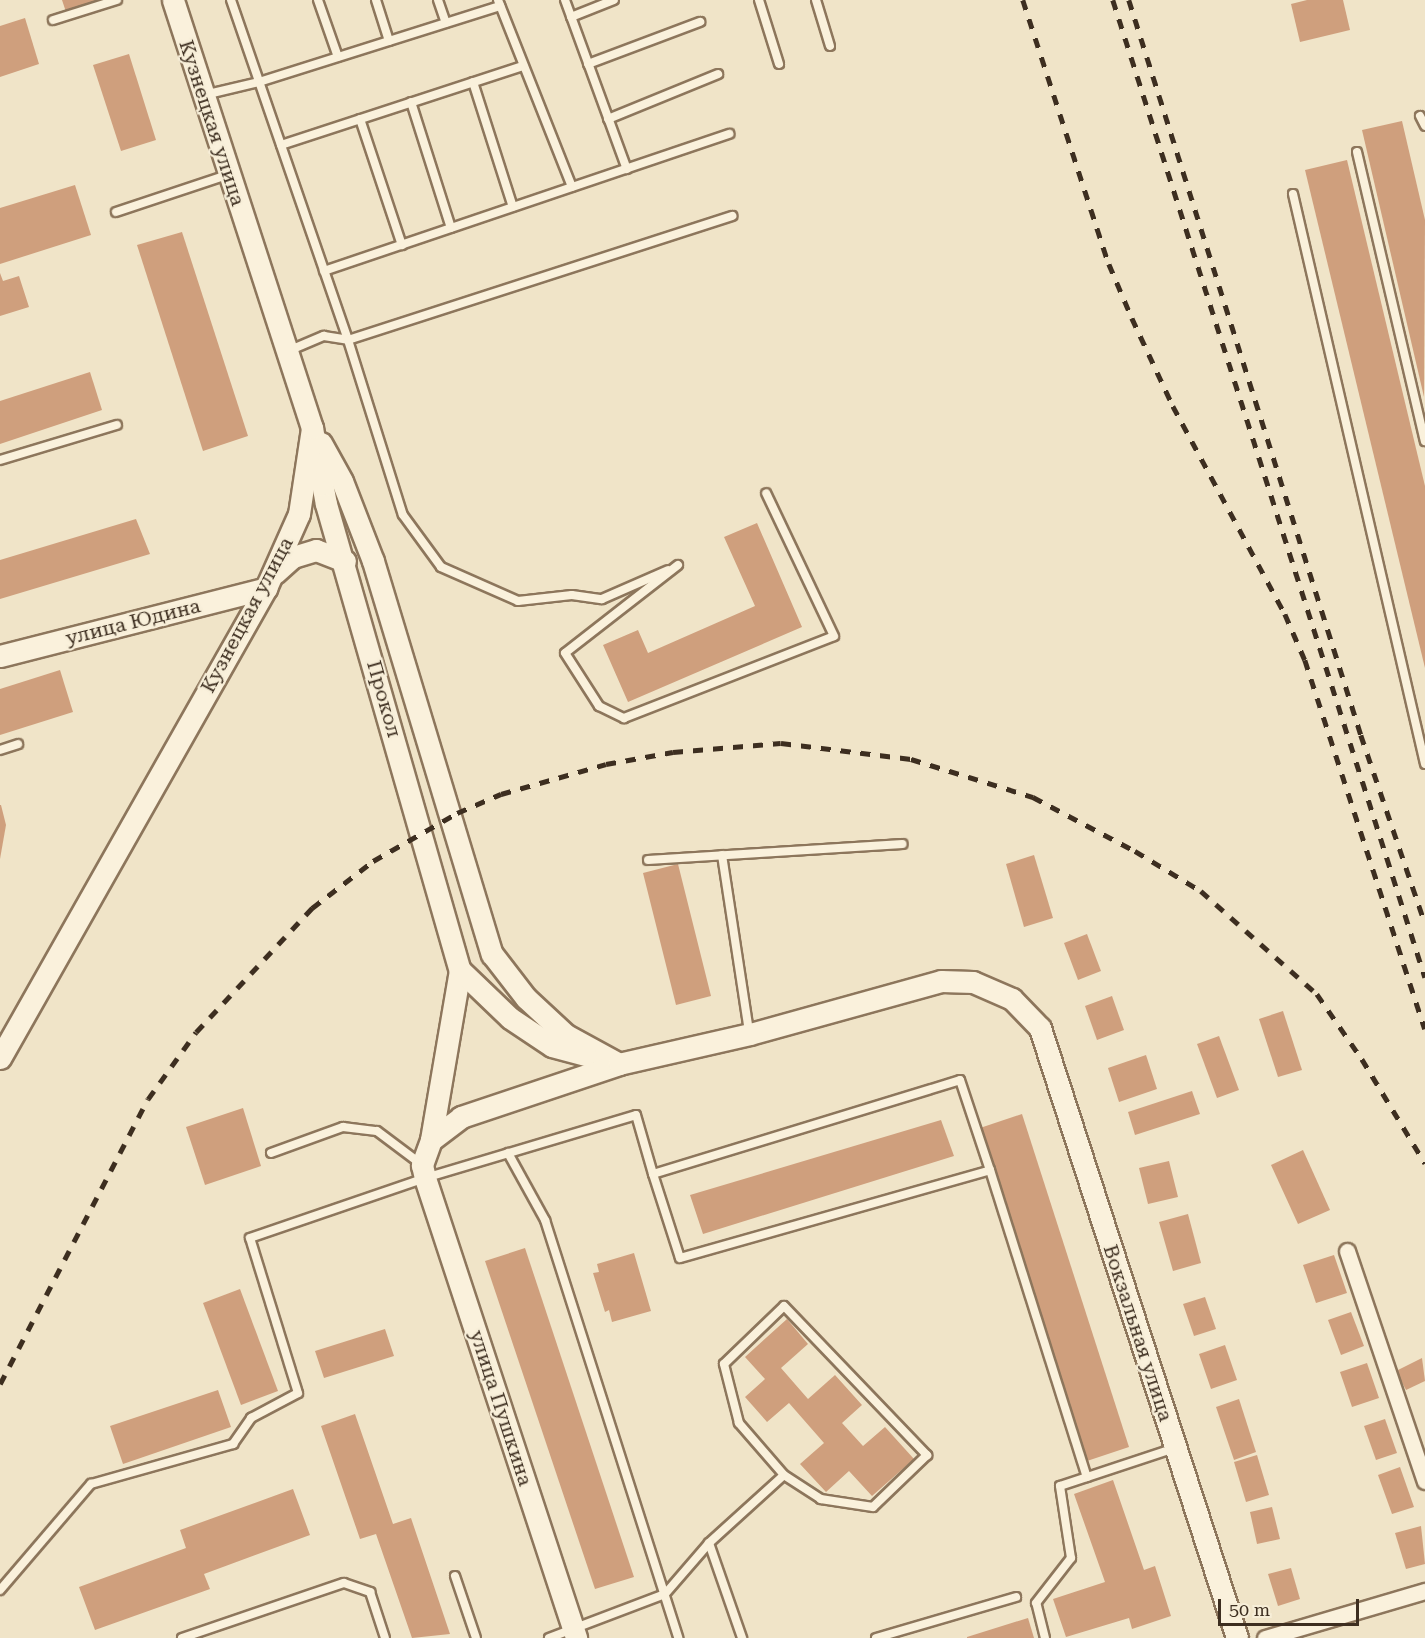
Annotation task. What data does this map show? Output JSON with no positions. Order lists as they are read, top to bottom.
{
  "streets": {
    "main road": [
      "Кузнецкая улица",
      "улица Юдина",
      "Прокол",
      "Вокзальная улица",
      "улица Пушкина"
    ]
  },
  "crossings": [
    ["Кузнецкая улица", "улица Юдина"],
    ["Кузнецкая улица", "Прокол"]
  ],
  "scale_bar": "50 m"
}
